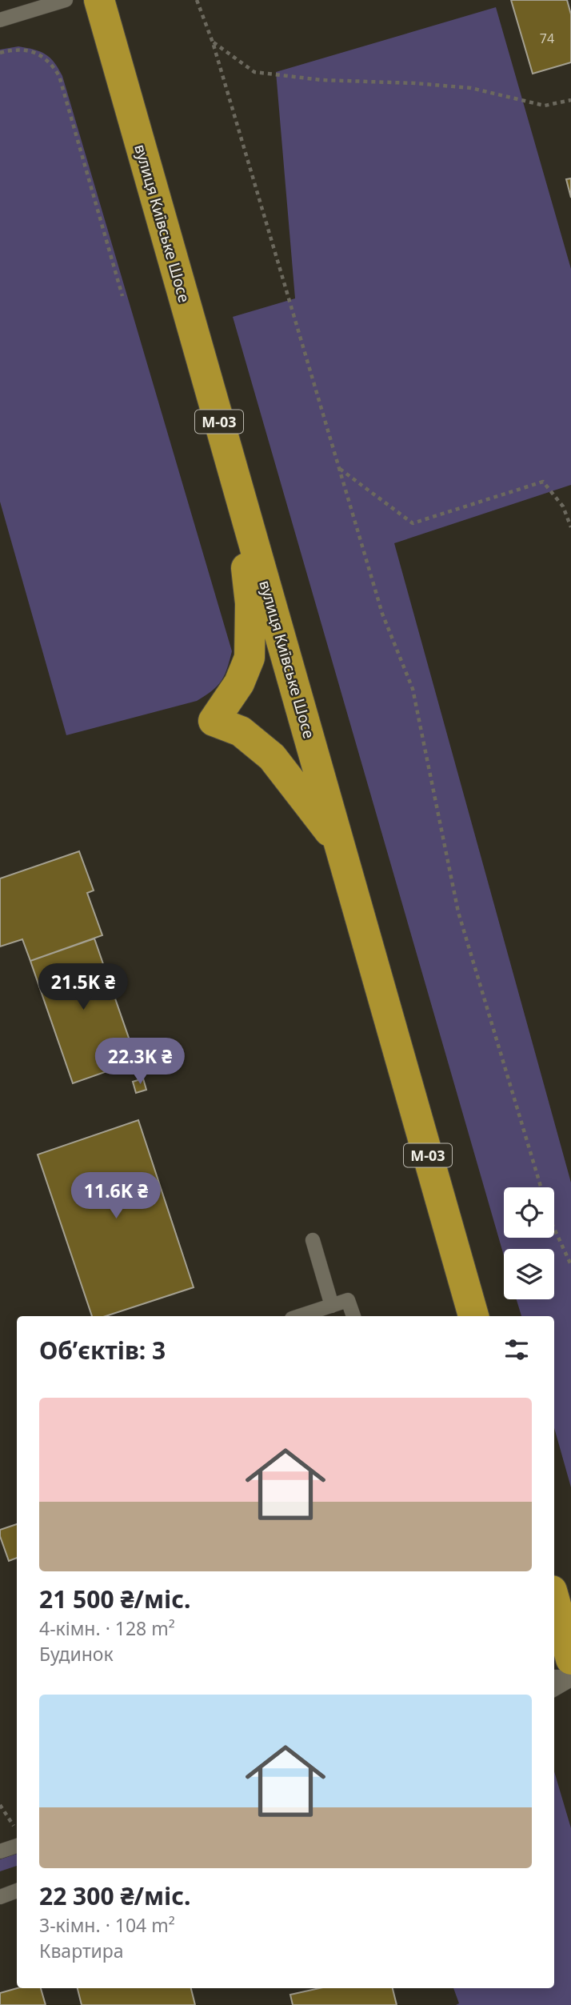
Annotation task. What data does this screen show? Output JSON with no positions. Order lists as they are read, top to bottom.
{
  "streets": {
    "highway": ["вулиця Київське Шосе", "М-03"]
  },
  "house_numbers": ["74"],
  "page": {
    "price": ["21.5K ₴", "22.3K ₴", "11.6K ₴"],
    "heading": "Об’єктів: 3",
    "list": [
      {
        "name": "21 500 ₴/міс.",
        "note": "4-кімн. · 128 m² · Будинок"
      },
      {
        "name": "22 300 ₴/міс.",
        "note": "3-кімн. · 104 m² · Квартира"
      }
    ]
  }
}
